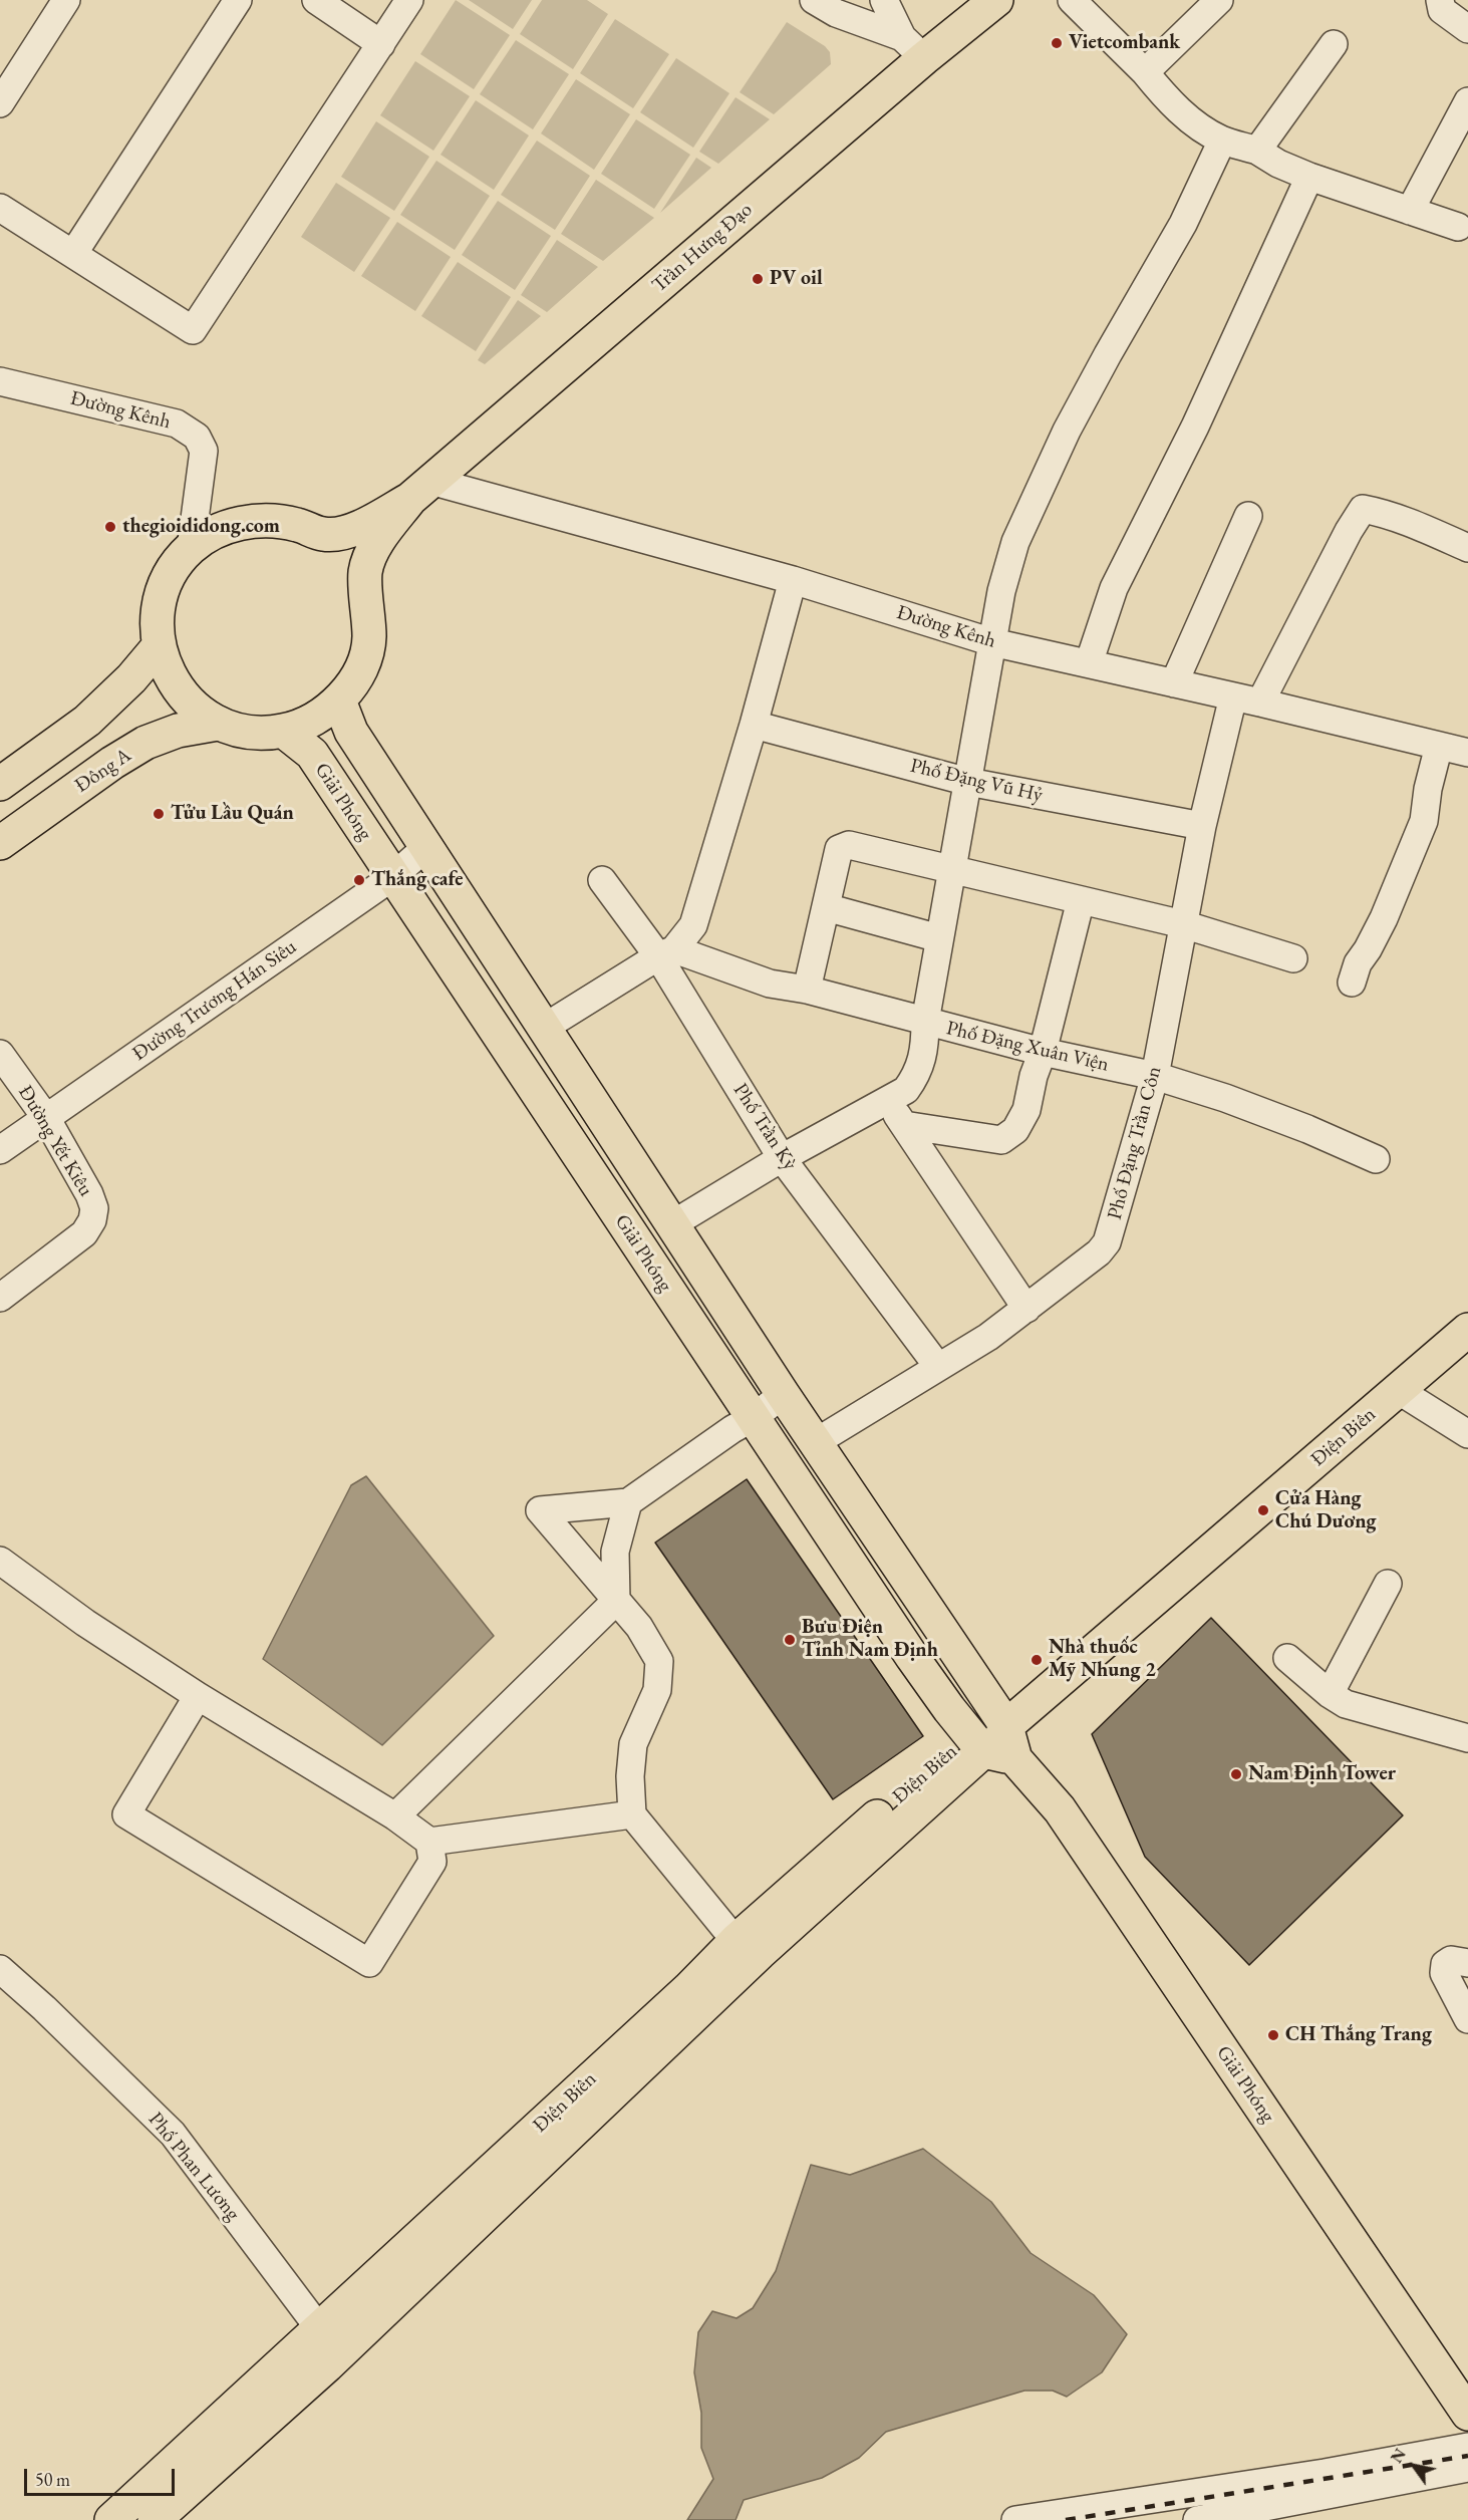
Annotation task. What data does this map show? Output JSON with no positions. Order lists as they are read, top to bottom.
{
  "streets": {
    "main road": [
      "Trần Hưng Đạo",
      "Đông A",
      "Giải Phóng",
      "Điện Biên"
    ],
    "street": [
      "Đường Kênh",
      "Phố Đặng Vũ Hỷ",
      "Đường Trương Hán Siêu",
      "Phố Đặng Xuân Viện",
      "Phố Trần Kỳ",
      "Đường Yết Kiêu",
      "Phố Đặng Trần Côn",
      "Phố Phan Lương"
    ]
  },
  "crossings": [
    ["Trần Hưng Đạo", "Đường Kênh"],
    ["Đường Kênh", "Đông A"],
    ["Đường Kênh", "Giải Phóng"],
    ["Đường Kênh", "Phố Đặng Trần Côn"],
    ["Đông A", "Giải Phóng"],
    ["Phố Đặng Vũ Hỷ", "Phố Đặng Trần Côn"],
    ["Giải Phóng", "Đường Trương Hán Siêu"],
    ["Giải Phóng", "Phố Đặng Trần Côn"],
    ["Giải Phóng", "Điện Biên"],
    ["Đường Trương Hán Siêu", "Đường Yết Kiêu"],
    ["Phố Đặng Xuân Viện", "Phố Trần Kỳ"],
    ["Phố Đặng Xuân Viện", "Phố Đặng Trần Côn"],
    ["Phố Trần Kỳ", "Phố Đặng Trần Côn"],
    ["Điện Biên", "Phố Phan Lương"]
  ],
  "places": [
    "Vietcombank",
    "PV oil",
    "thegioididong.com",
    "Tửu Lầu Quán",
    "Thắng cafe",
    "Cửa Hàng Chú Dương",
    "Bưu Điện Tỉnh Nam Định",
    "Nhà thuốc Mỹ Nhung 2",
    "Nam Định Tower",
    "CH Thắng Trang"
  ],
  "scale_bar": "50 m",
  "north": "top left"
}
